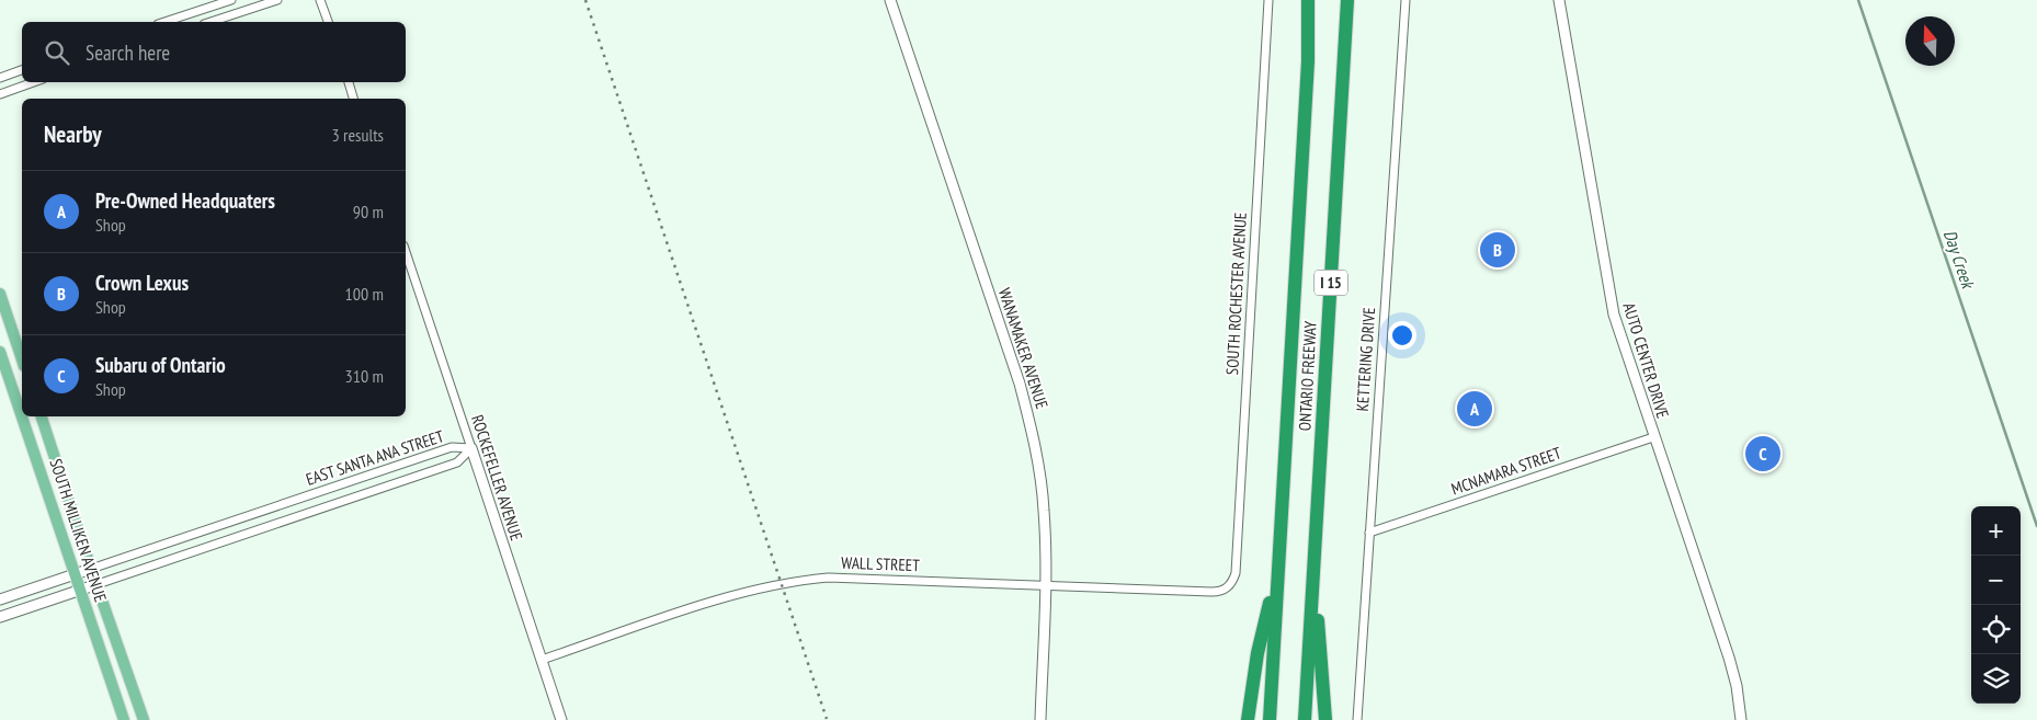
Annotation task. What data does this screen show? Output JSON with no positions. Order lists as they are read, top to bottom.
{
  "streets": {
    "highway": ["I 15", "ONTARIO FREEWAY"],
    "main road": ["SOUTH MILLIKEN AVENUE"],
    "street": [
      "SOUTH ROCHESTER AVENUE",
      "WANAMAKER AVENUE",
      "KETTERING DRIVE",
      "AUTO CENTER DRIVE",
      "EAST SANTA ANA STREET",
      "MCNAMARA STREET",
      "ROCKEFELLER AVENUE",
      "WALL STREET"
    ]
  },
  "crossings": [
    ["SOUTH ROCHESTER AVENUE", "WALL STREET"],
    ["WANAMAKER AVENUE", "WALL STREET"],
    ["KETTERING DRIVE", "MCNAMARA STREET"],
    ["AUTO CENTER DRIVE", "MCNAMARA STREET"],
    ["EAST SANTA ANA STREET", "ROCKEFELLER AVENUE"],
    ["EAST SANTA ANA STREET", "SOUTH MILLIKEN AVENUE"],
    ["ROCKEFELLER AVENUE", "WALL STREET"]
  ],
  "water": ["Day Creek"],
  "north": "top",
  "page": {
    "search": "Search here",
    "heading": ["Nearby", "3 results"],
    "list": [
      {
        "mark": "A",
        "name": "Pre-Owned Headquaters",
        "note": "Shop",
        "value": "90 m"
      },
      {
        "mark": "B",
        "name": "Crown Lexus",
        "note": "Shop",
        "value": "100 m"
      },
      {
        "mark": "C",
        "name": "Subaru of Ontario",
        "note": "Shop",
        "value": "310 m"
      }
    ],
    "pins": ["B", "A", "C"],
    "map_buttons": ["+", "−"]
  }
}
